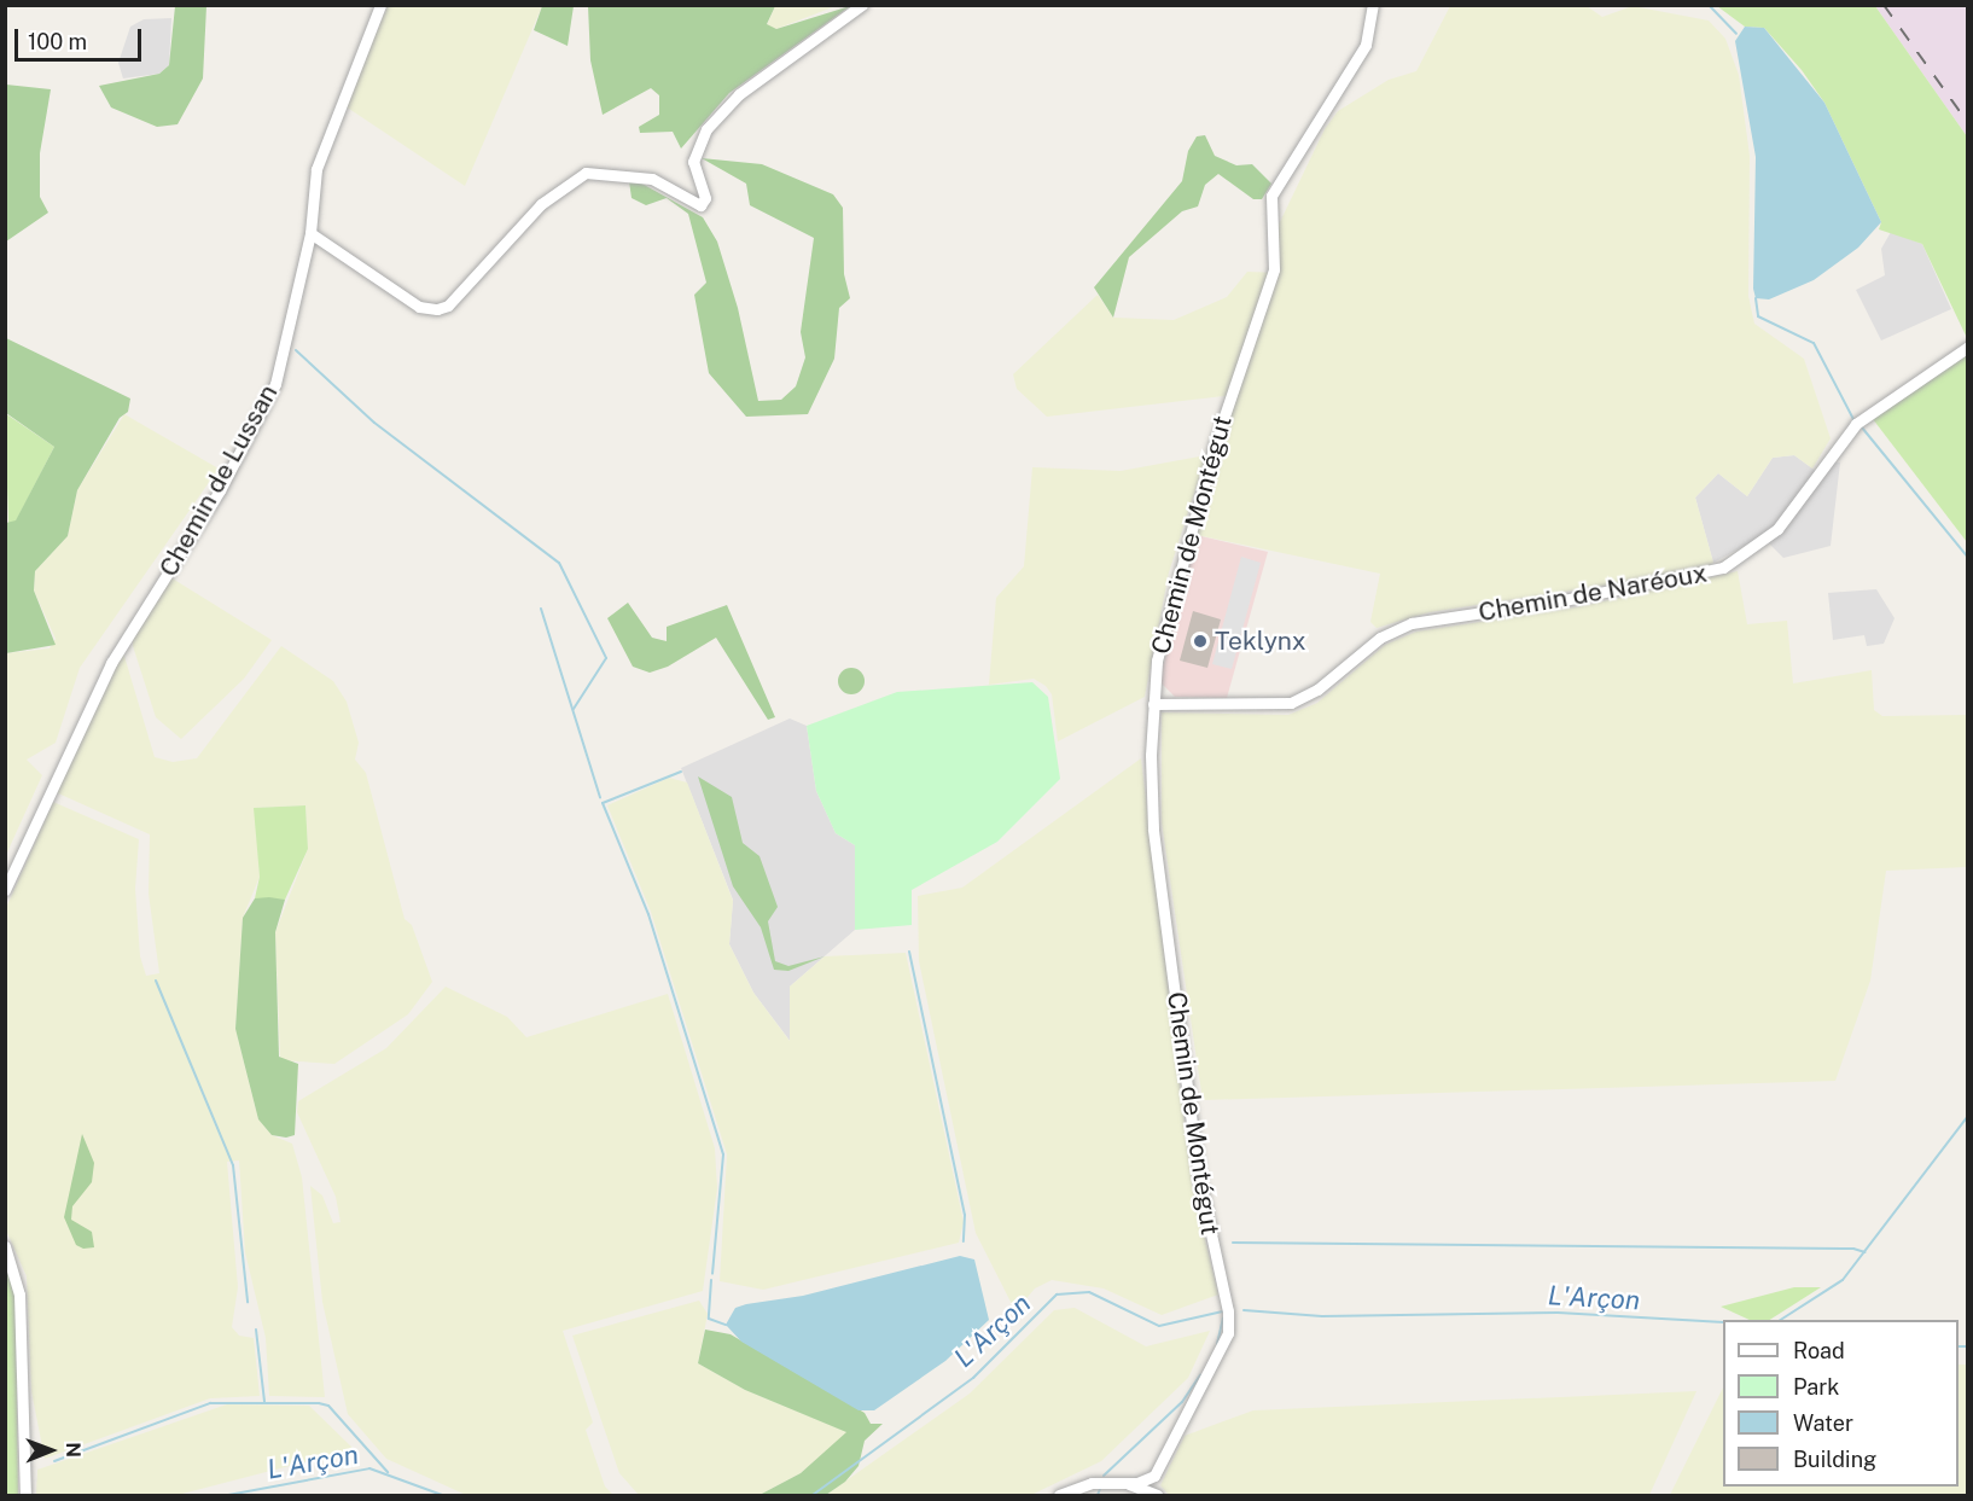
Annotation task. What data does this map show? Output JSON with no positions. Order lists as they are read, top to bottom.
{
  "streets": {
    "street": ["Chemin de Lussan", "Chemin de Montégut", "Chemin de Naréoux"]
  },
  "crossings": [
    ["Chemin de Montégut", "Chemin de Naréoux"]
  ],
  "water": ["L'Arçon"],
  "places": ["Teklynx"],
  "legend": [
    "Road",
    "Park",
    "Water",
    "Building"
  ],
  "scale_bar": "100 m",
  "north": "right"
}
